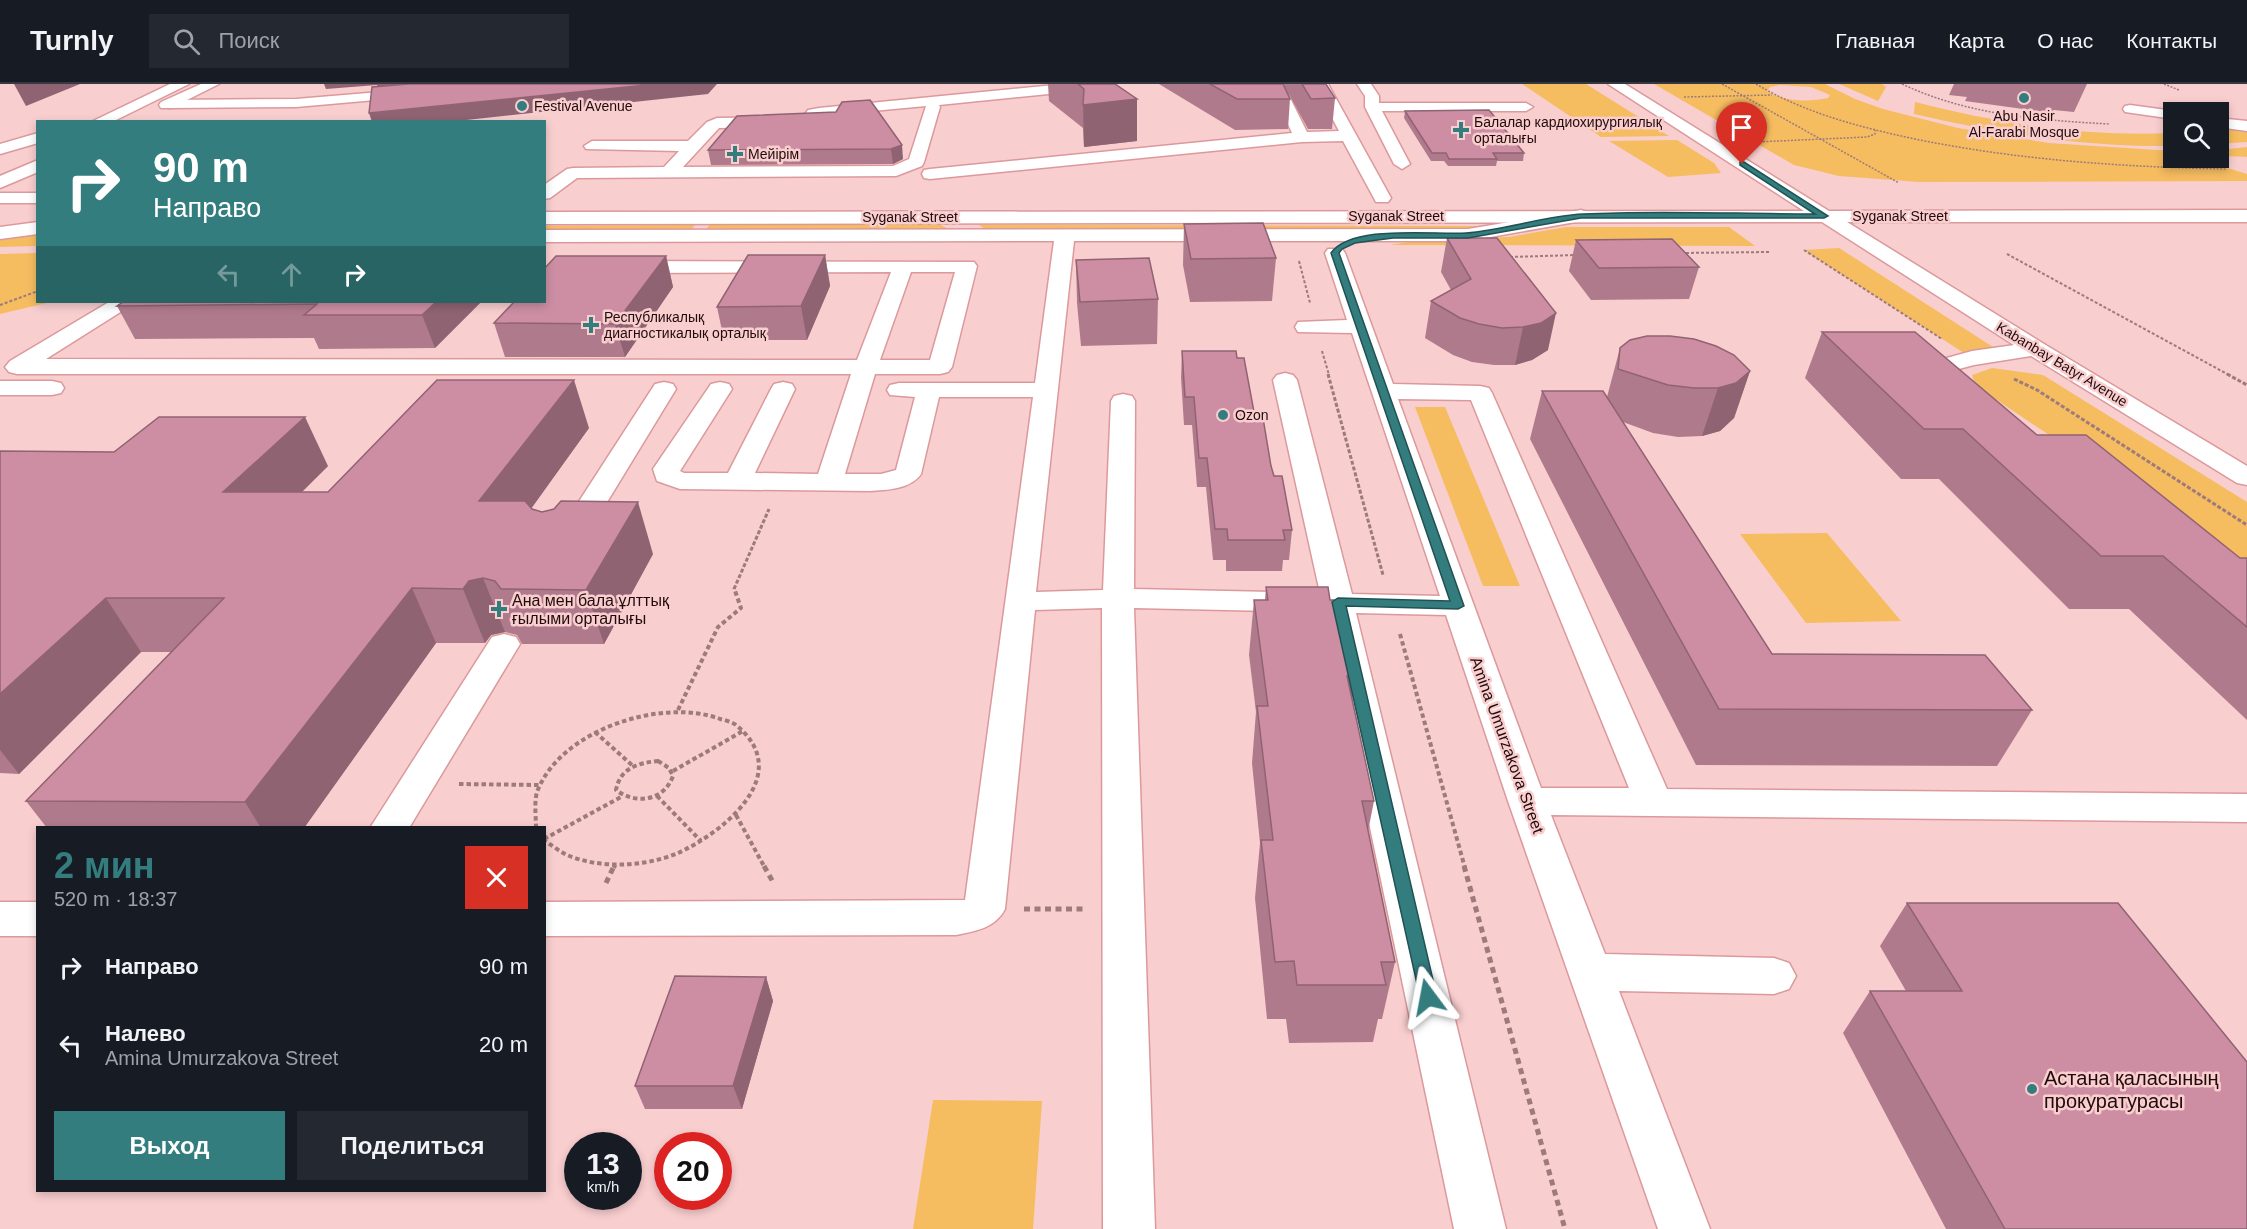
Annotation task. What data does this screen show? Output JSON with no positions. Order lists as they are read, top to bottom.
{
  "streets": {
    "main road": ["Syganak Street", "Kabanbay Batyr Avenue", "Amina Umurzakova Street"]
  },
  "crossings": [
    ["Syganak Street", "Kabanbay Batyr Avenue"]
  ],
  "places": {
    "other": [
      "Abu Nasir Al-Farabi Mosque",
      "Festival Avenue",
      "Ozon",
      "Астана қаласының прокуратурасы"
    ],
    "health": [
      "Балалар кардиохирургиялық орталығы",
      "Мейірім",
      "Республикалық диагностикалық орталық",
      "Ана мен бала ұлттық ғылыми орталығы"
    ]
  },
  "page": {
    "header": "Turnly",
    "search": "Поиск",
    "nav": [
      "Главная",
      "Карта",
      "О нас",
      "Контакты"
    ],
    "turn": ["90 m", "Направо"],
    "heading": ["2 мин", "520 m · 18:37"],
    "list": [
      {
        "name": "Направо",
        "value": "90 m"
      },
      {
        "name": "Налево",
        "note": "Amina Umurzakova Street",
        "value": "20 m"
      }
    ],
    "buttons": ["Выход", "Поделиться"],
    "speed": "13 km/h",
    "limit": "20"
  }
}
